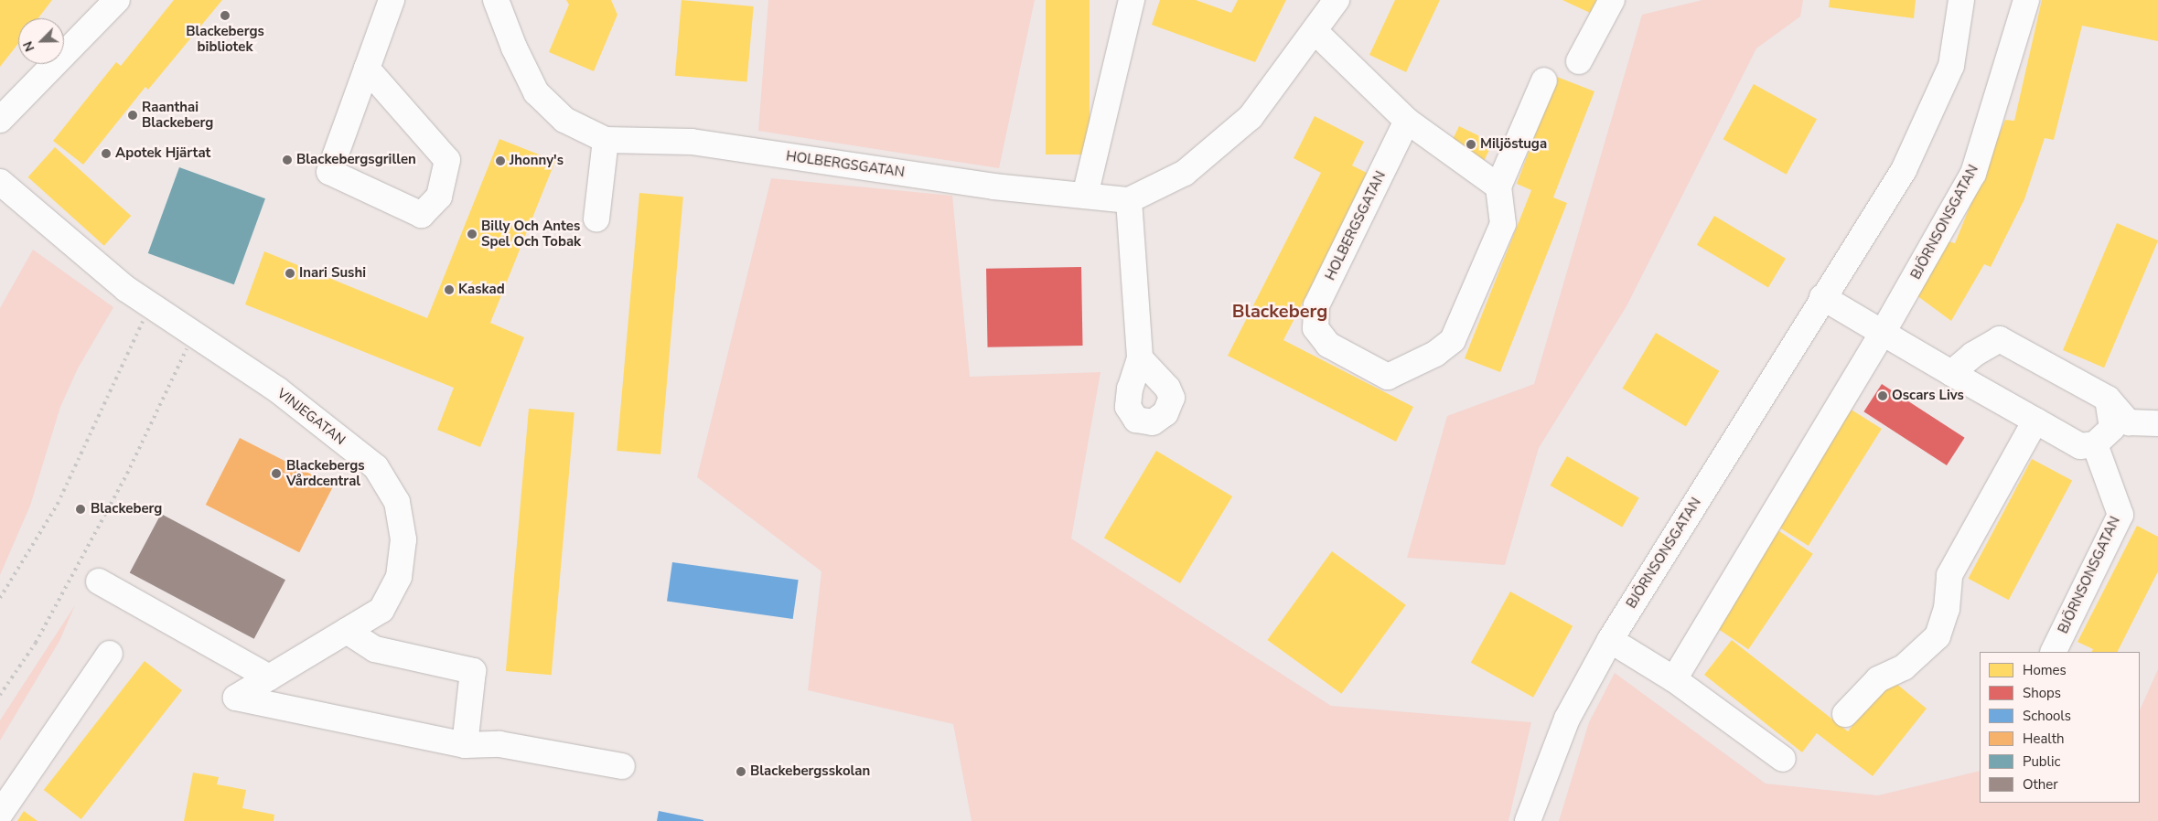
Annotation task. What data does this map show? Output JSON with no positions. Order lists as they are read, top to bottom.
{
  "streets": {
    "street": ["HOLBERGSGATAN", "BJÖRNSONSGATAN", "VINJEGATAN"]
  },
  "districts": ["Blackeberg"],
  "places": [
    "Blackebergs bibliotek",
    "Raanthai Blackeberg",
    "Miljöstuga",
    "Apotek Hjärtat",
    "Blackebergsgrillen",
    "Jhonny's",
    "Billy Och Antes Spel Och Tobak",
    "Inari Sushi",
    "Kaskad",
    "Oscars Livs",
    "Blackebergs Vårdcentral",
    "Blackeberg",
    "Blackebergsskolan"
  ],
  "legend": [
    "Homes",
    "Shops",
    "Schools",
    "Health",
    "Public",
    "Other"
  ],
  "north": "bottom left"
}
